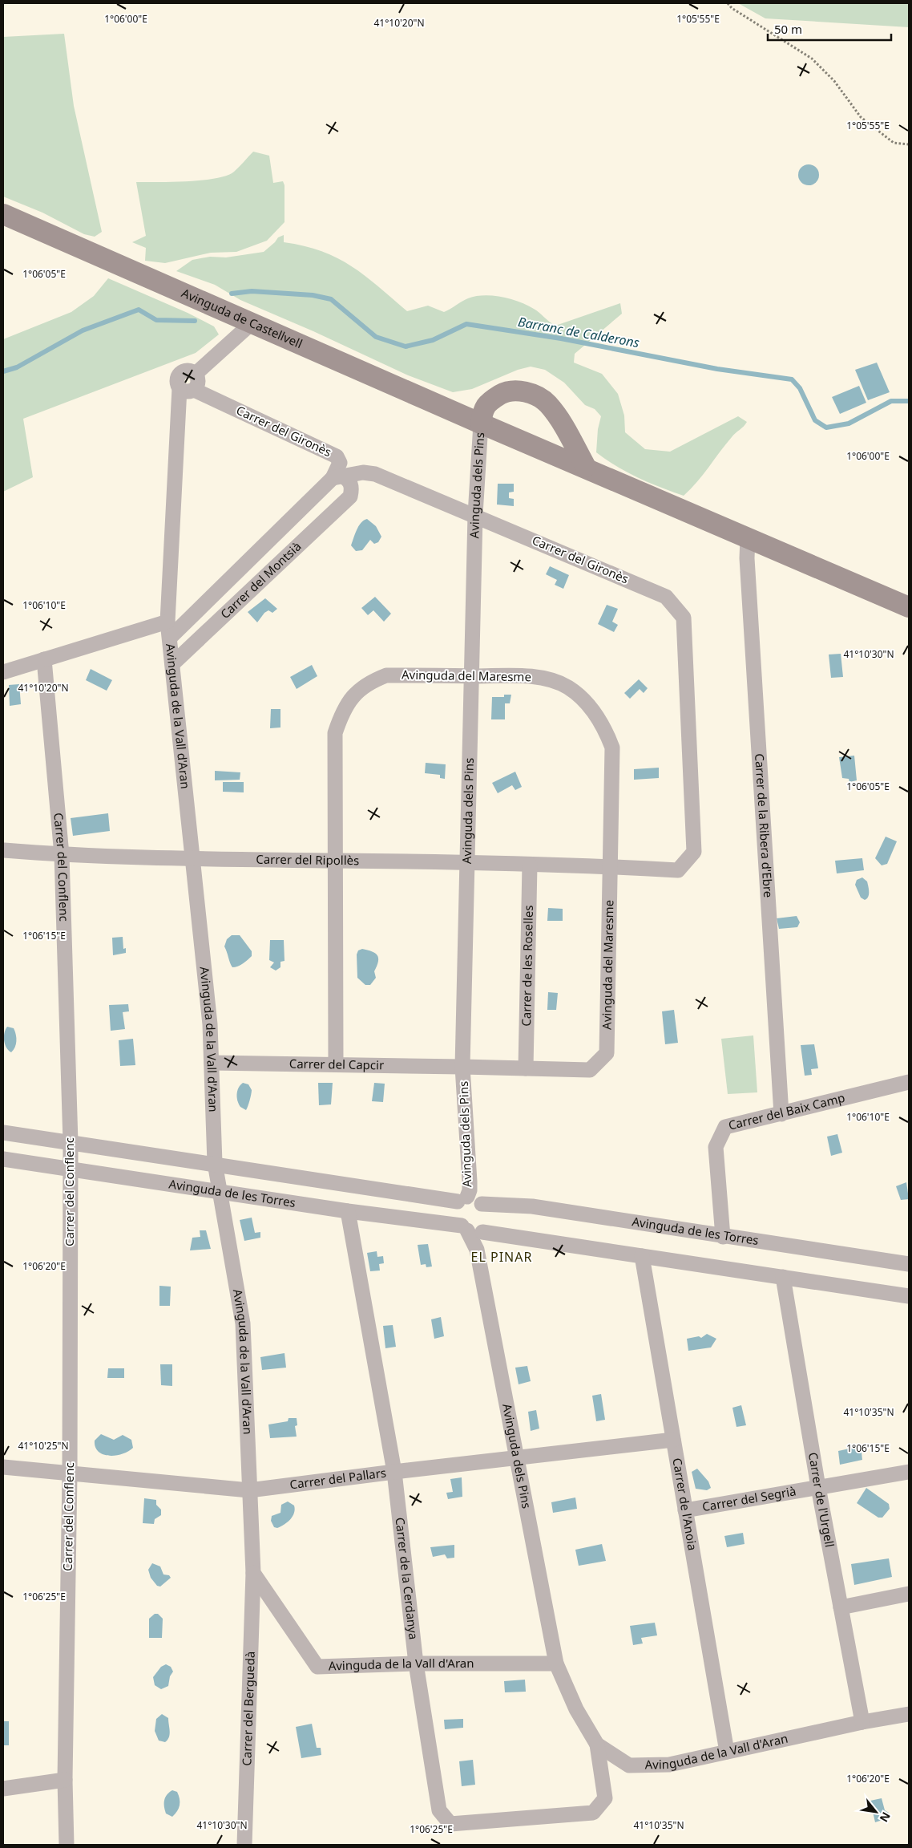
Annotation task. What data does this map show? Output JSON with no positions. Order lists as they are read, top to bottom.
{
  "streets": {
    "street": [
      "Avinguda de Castellvell",
      "Carrer del Gironès",
      "Avinguda dels Pins",
      "Carrer del Montsià",
      "Avinguda del Maresme",
      "Avinguda de la Vall d'Aran",
      "Carrer de la Ribera d'Ebre",
      "Carrer del Ripollès",
      "Carrer del Conflenc",
      "Carrer de les Roselles",
      "Carrer del Capcir",
      "Carrer del Baix Camp",
      "Avinguda de les Torres",
      "Carrer del Pallars",
      "Carrer del Segrià",
      "Carrer de l'Urgell",
      "Carrer de l'Anoia",
      "Carrer de la Cerdanya",
      "Carrer del Berguedà"
    ]
  },
  "crossings": [
    ["Avinguda de Castellvell", "Avinguda dels Pins"],
    ["Avinguda de Castellvell", "Avinguda de la Vall d'Aran"],
    ["Avinguda de Castellvell", "Carrer de la Ribera d'Ebre"],
    ["Carrer del Gironès", "Avinguda dels Pins"],
    ["Carrer del Gironès", "Carrer del Montsià"],
    ["Carrer del Gironès", "Avinguda del Maresme"],
    ["Carrer del Gironès", "Avinguda de la Vall d'Aran"],
    ["Carrer del Gironès", "Carrer del Ripollès"],
    ["Avinguda dels Pins", "Avinguda del Maresme"],
    ["Avinguda dels Pins", "Avinguda de la Vall d'Aran"],
    ["Avinguda dels Pins", "Carrer del Ripollès"],
    ["Avinguda dels Pins", "Carrer del Capcir"],
    ["Avinguda dels Pins", "Avinguda de les Torres"],
    ["Avinguda dels Pins", "Carrer del Pallars"],
    ["Carrer del Montsià", "Avinguda de la Vall d'Aran"],
    ["Avinguda del Maresme", "Carrer del Ripollès"],
    ["Avinguda del Maresme", "Carrer de les Roselles"],
    ["Avinguda del Maresme", "Carrer del Capcir"],
    ["Avinguda de la Vall d'Aran", "Carrer del Ripollès"],
    ["Avinguda de la Vall d'Aran", "Carrer del Capcir"],
    ["Avinguda de la Vall d'Aran", "Avinguda de les Torres"],
    ["Avinguda de la Vall d'Aran", "Carrer del Pallars"],
    ["Avinguda de la Vall d'Aran", "Carrer de l'Urgell"],
    ["Avinguda de la Vall d'Aran", "Carrer de l'Anoia"],
    ["Avinguda de la Vall d'Aran", "Carrer de la Cerdanya"],
    ["Avinguda de la Vall d'Aran", "Carrer del Berguedà"],
    ["Carrer de la Ribera d'Ebre", "Carrer del Baix Camp"],
    ["Carrer del Ripollès", "Carrer del Conflenc"],
    ["Carrer del Ripollès", "Carrer de les Roselles"],
    ["Carrer del Conflenc", "Avinguda de les Torres"],
    ["Carrer del Conflenc", "Carrer del Pallars"],
    ["Carrer del Baix Camp", "Avinguda de les Torres"],
    ["Avinguda de les Torres", "Carrer de l'Urgell"],
    ["Avinguda de les Torres", "Carrer de l'Anoia"],
    ["Avinguda de les Torres", "Carrer de la Cerdanya"],
    ["Carrer del Pallars", "Carrer de l'Anoia"],
    ["Carrer del Pallars", "Carrer de la Cerdanya"],
    ["Carrer del Segrià", "Carrer de l'Urgell"],
    ["Carrer del Segrià", "Carrer de l'Anoia"]
  ],
  "districts": ["EL PINAR"],
  "water": ["Barranc de Calderons"],
  "scale_bar": "50 m",
  "north": "bottom right",
  "coordinates": [
    "1°06'00\"E",
    "1°05'55\"E",
    "41°10'20\"N",
    "1°06'05\"E",
    "1°06'10\"E",
    "41°10'30\"N",
    "1°06'15\"E",
    "1°06'20\"E",
    "41°10'35\"N",
    "41°10'25\"N",
    "1°06'25\"E"
  ]
}
